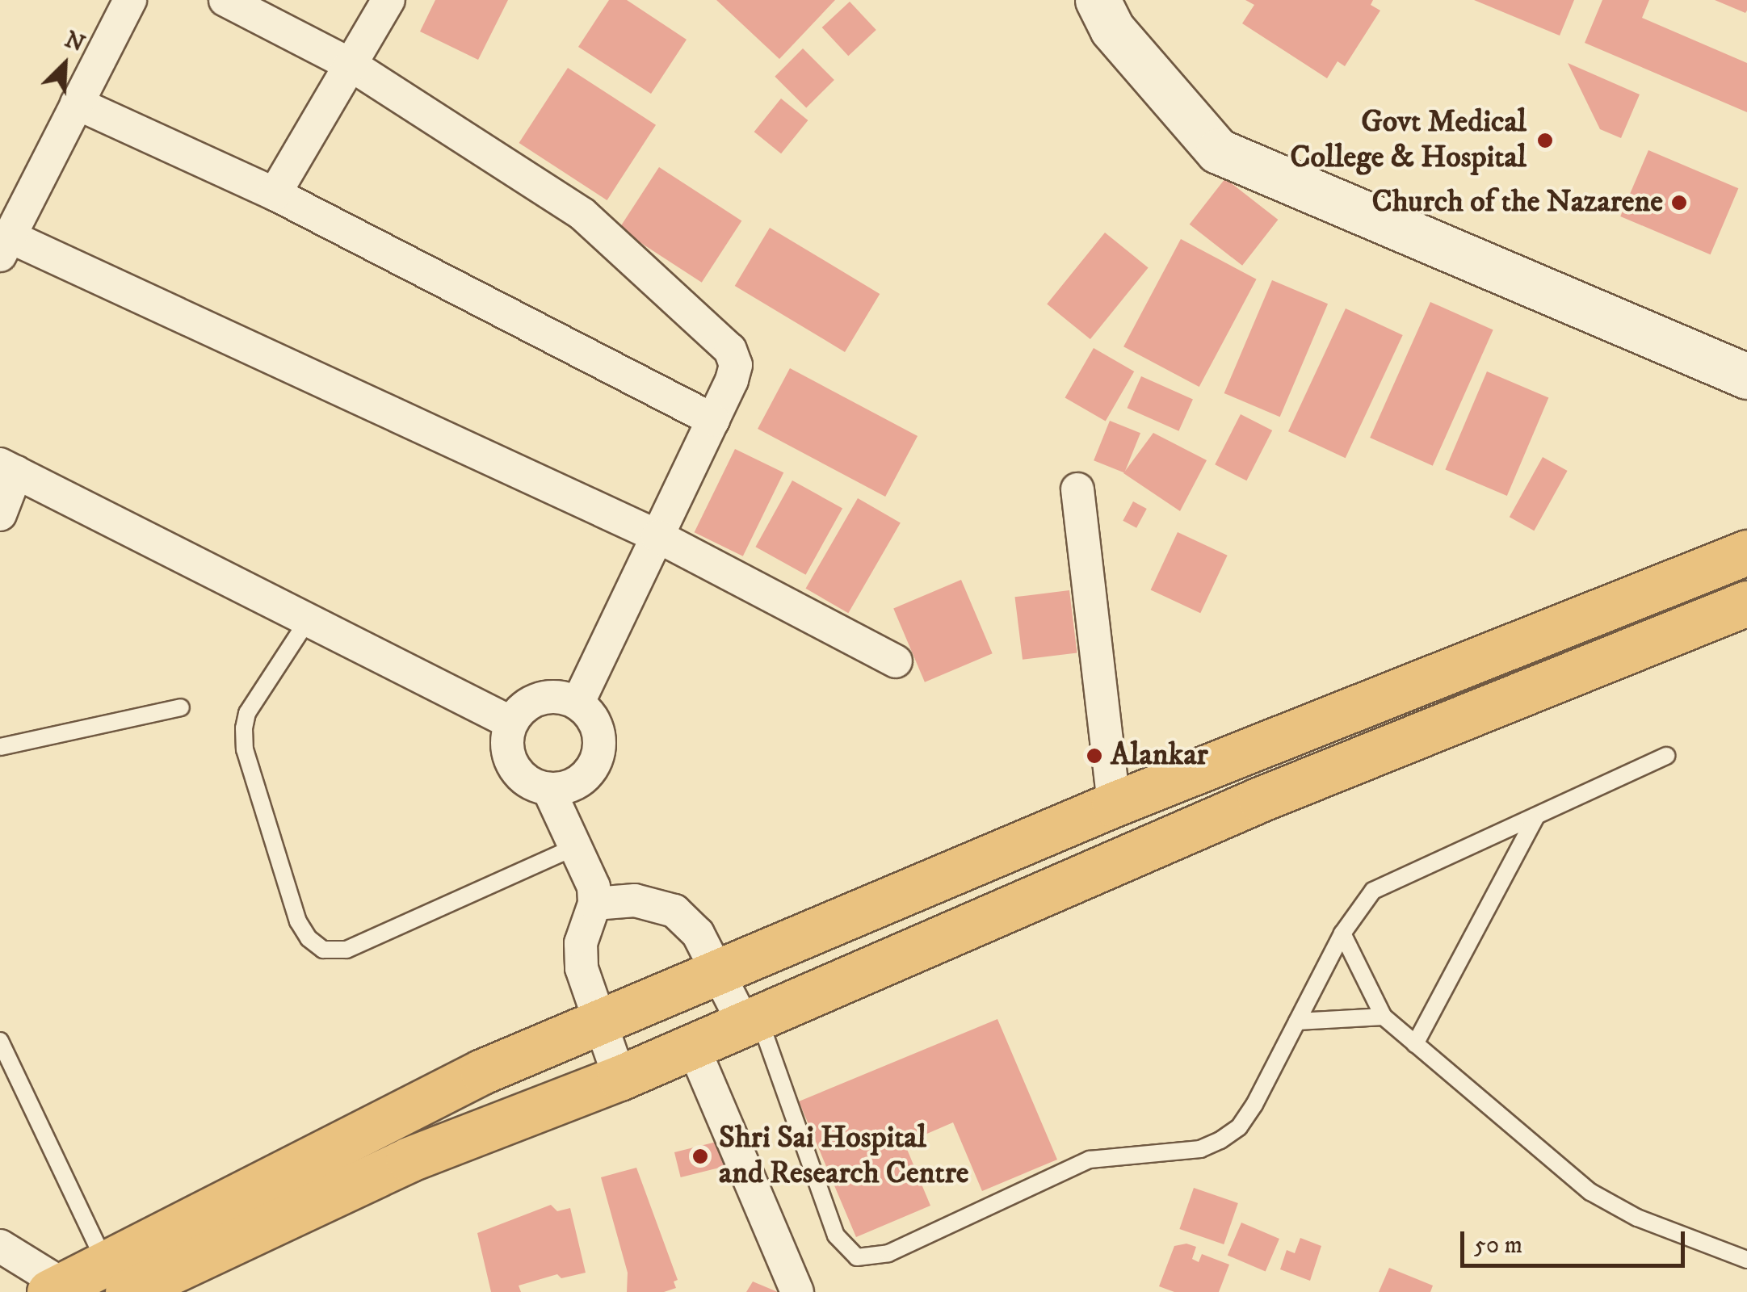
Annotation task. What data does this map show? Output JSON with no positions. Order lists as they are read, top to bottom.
{
  "places": [
    "Govt Medical College & Hospital",
    "Church of the Nazarene",
    "Alankar",
    "Shri Sai Hospital and Research Centre"
  ],
  "scale_bar": "50 m",
  "north": "top right"
}
